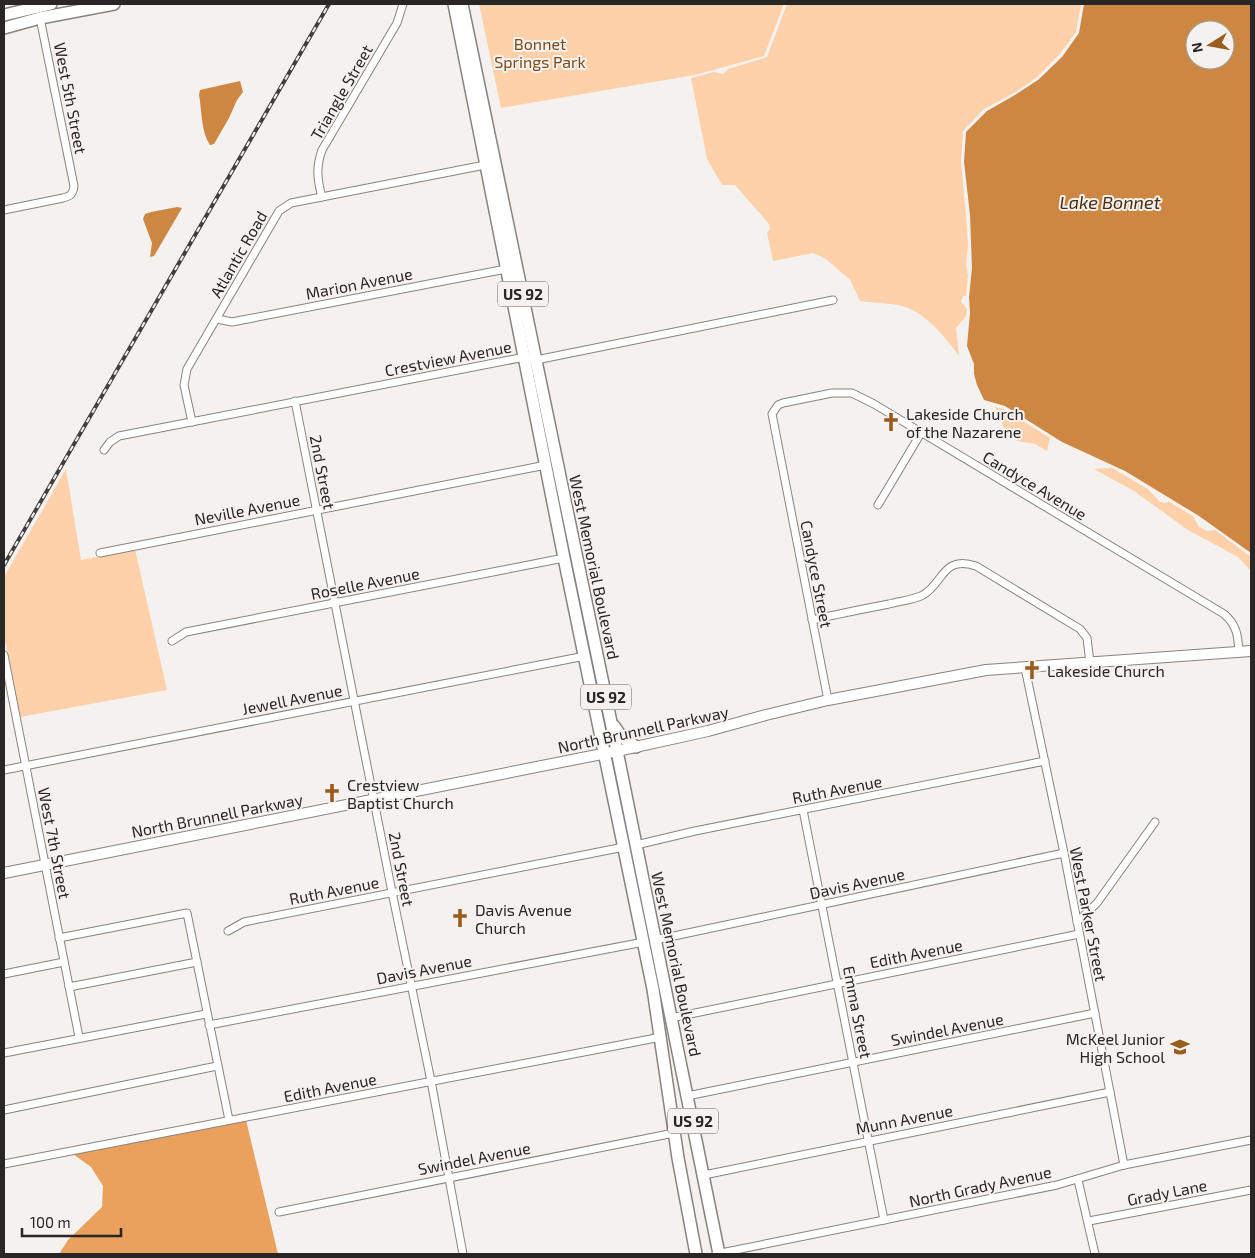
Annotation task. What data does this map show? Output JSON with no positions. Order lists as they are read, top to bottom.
{
  "streets": {
    "main road": ["US 92", "West Memorial Boulevard"],
    "street": [
      "Triangle Street",
      "West 5th Street",
      "Atlantic Road",
      "Marion Avenue",
      "Crestview Avenue",
      "2nd Street",
      "Candyce Avenue",
      "Neville Avenue",
      "Candyce Street",
      "Roselle Avenue",
      "Jewell Avenue",
      "North Brunnell Parkway",
      "Ruth Avenue",
      "West 7th Street",
      "Davis Avenue",
      "West Parker Street",
      "Edith Avenue",
      "Emma Street",
      "Swindel Avenue",
      "Munn Avenue",
      "North Grady Avenue",
      "Grady Lane"
    ]
  },
  "crossings": [
    ["Triangle Street", "Atlantic Road"],
    ["Atlantic Road", "Marion Avenue"],
    ["Atlantic Road", "Crestview Avenue"],
    ["Atlantic Road", "West Memorial Boulevard"],
    ["Marion Avenue", "West Memorial Boulevard"],
    ["US 92", "West Memorial Boulevard"],
    ["US 92", "Edith Avenue"],
    ["US 92", "Swindel Avenue"],
    ["Crestview Avenue", "2nd Street"],
    ["Crestview Avenue", "West Memorial Boulevard"],
    ["2nd Street", "Neville Avenue"],
    ["2nd Street", "Roselle Avenue"],
    ["2nd Street", "Jewell Avenue"],
    ["2nd Street", "North Brunnell Parkway"],
    ["2nd Street", "Ruth Avenue"],
    ["2nd Street", "Davis Avenue"],
    ["2nd Street", "Edith Avenue"],
    ["2nd Street", "Swindel Avenue"],
    ["Candyce Avenue", "Candyce Street"],
    ["Candyce Avenue", "North Brunnell Parkway"],
    ["Neville Avenue", "West Memorial Boulevard"],
    ["West Memorial Boulevard", "Roselle Avenue"],
    ["West Memorial Boulevard", "Jewell Avenue"],
    ["West Memorial Boulevard", "North Brunnell Parkway"],
    ["West Memorial Boulevard", "Ruth Avenue"],
    ["West Memorial Boulevard", "Davis Avenue"],
    ["West Memorial Boulevard", "Edith Avenue"],
    ["West Memorial Boulevard", "Swindel Avenue"],
    ["West Memorial Boulevard", "Munn Avenue"],
    ["West Memorial Boulevard", "North Grady Avenue"],
    ["Candyce Street", "North Brunnell Parkway"],
    ["Jewell Avenue", "West 7th Street"],
    ["North Brunnell Parkway", "West 7th Street"],
    ["North Brunnell Parkway", "West Parker Street"],
    ["Ruth Avenue", "West Parker Street"],
    ["Ruth Avenue", "Emma Street"],
    ["Davis Avenue", "West Parker Street"],
    ["Davis Avenue", "Emma Street"],
    ["West Parker Street", "Edith Avenue"],
    ["West Parker Street", "Swindel Avenue"],
    ["West Parker Street", "Munn Avenue"],
    ["West Parker Street", "North Grady Avenue"],
    ["Edith Avenue", "Emma Street"],
    ["Emma Street", "Swindel Avenue"],
    ["Emma Street", "Munn Avenue"],
    ["Emma Street", "North Grady Avenue"]
  ],
  "water": ["Lake Bonnet"],
  "parks": ["Bonnet Springs Park"],
  "places": {
    "church": [
      "Lakeside Church of the Nazarene",
      "Lakeside Church",
      "Crestview Baptist Church",
      "Davis Avenue Church"
    ],
    "school or university": ["McKeel Junior High School"]
  },
  "scale_bar": "100 m",
  "north": "left"
}
